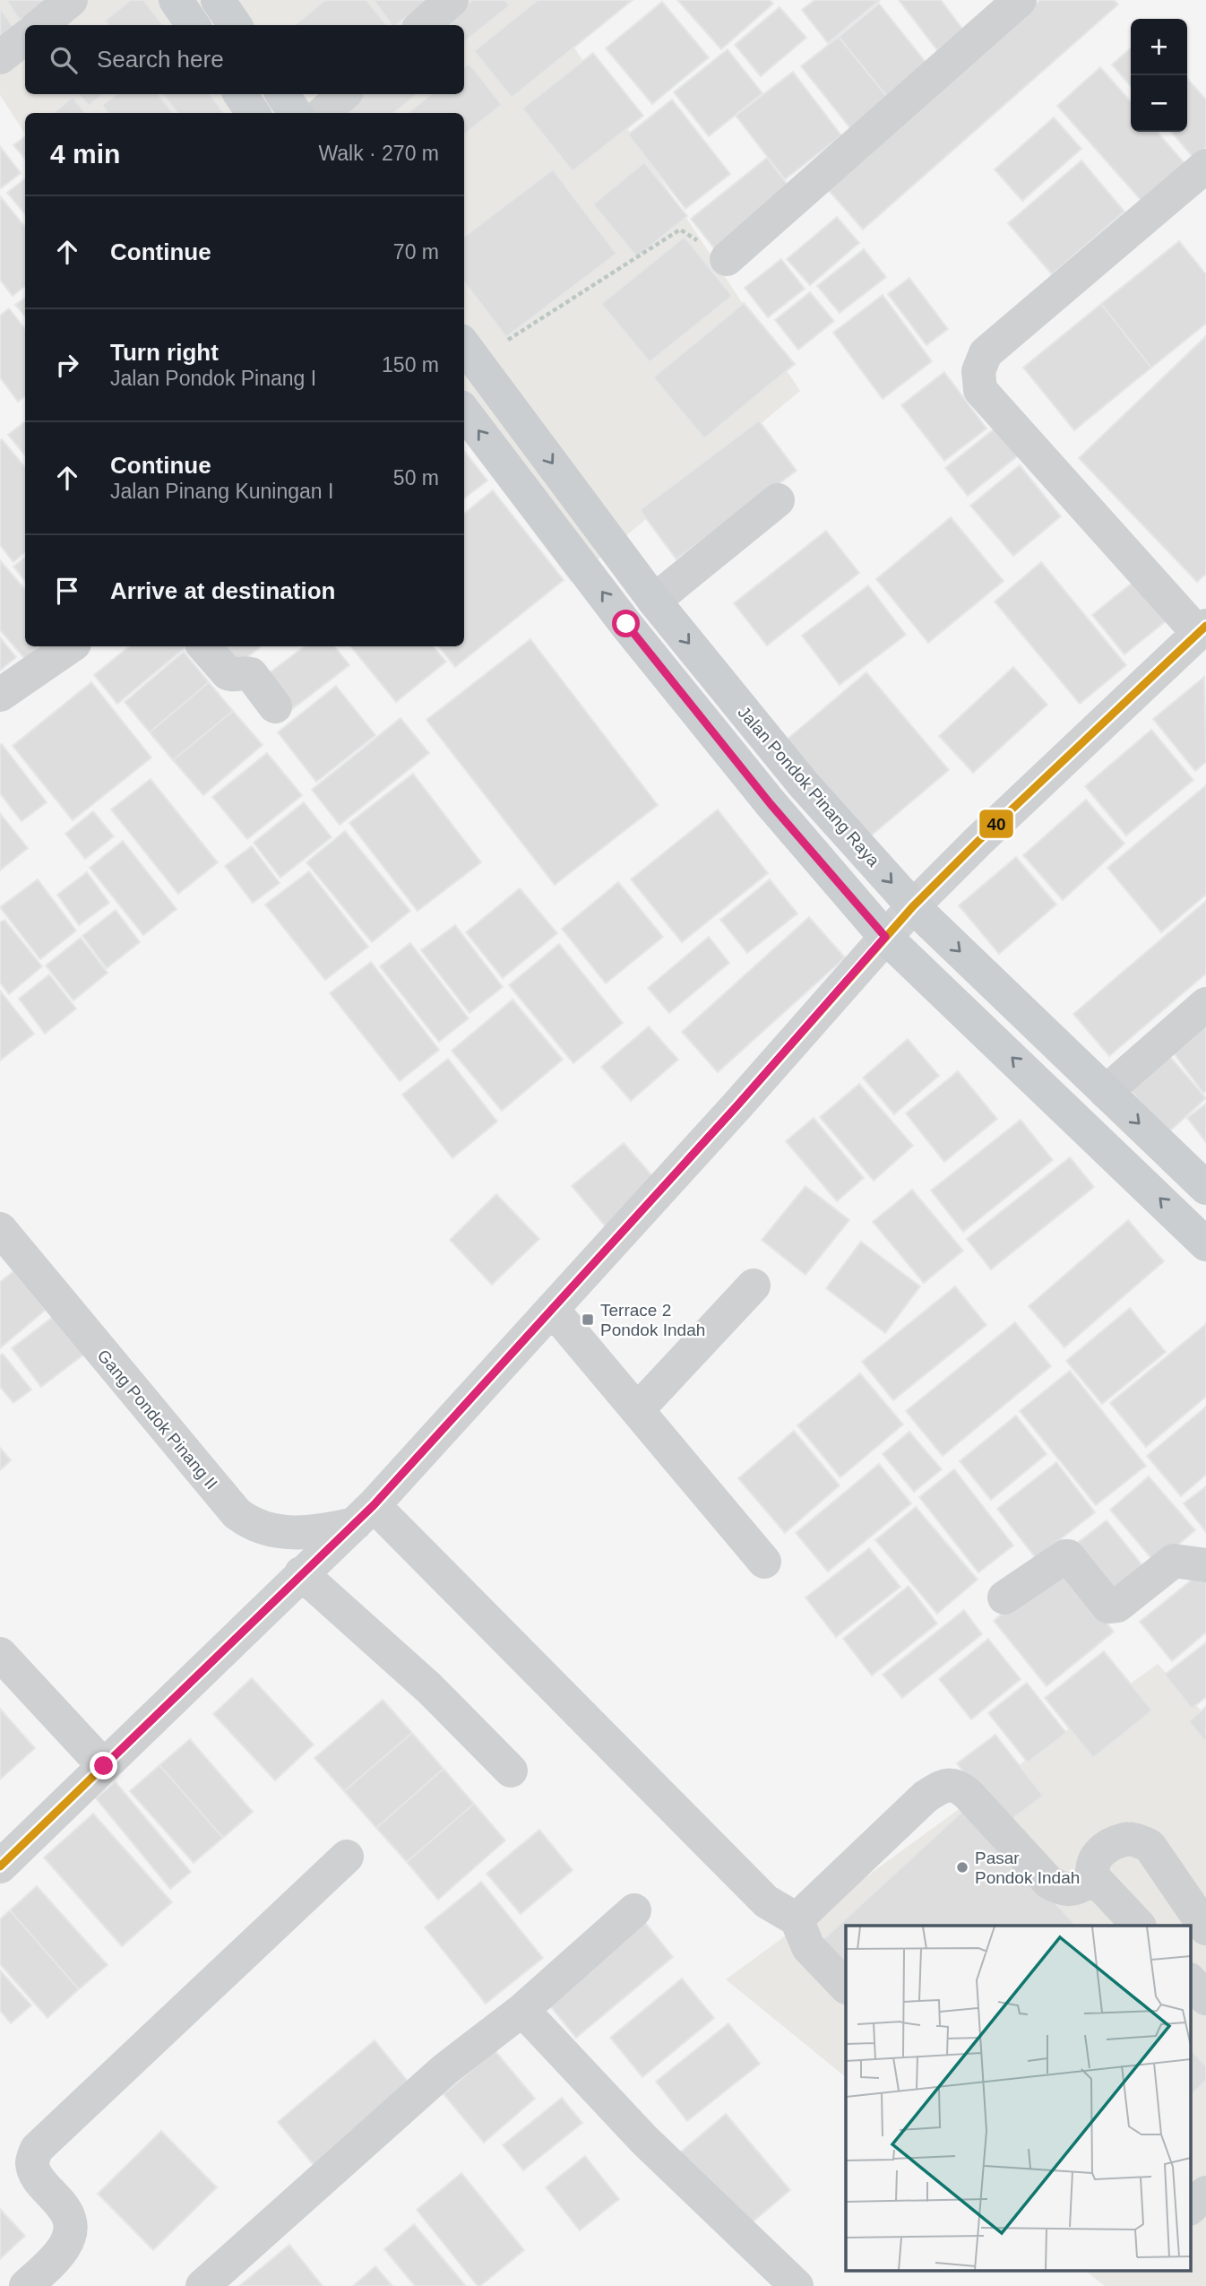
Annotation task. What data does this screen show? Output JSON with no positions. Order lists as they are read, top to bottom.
{
  "streets": {
    "main road": ["Jalan Pondok Pinang Raya"],
    "street": ["Gang Pondok Pinang II"]
  },
  "places": {
    "transit": ["Terrace 2 Pondok Indah"],
    "other": ["Pasar Pondok Indah"]
  },
  "lines": ["transit line 40"],
  "page": {
    "map_buttons": ["+", "−"],
    "search": "Search here",
    "heading": ["4 min", "Walk · 270 m"],
    "list": [
      ["Continue", "70 m"],
      ["Turn right", "Jalan Pondok Pinang I", "150 m"],
      ["Continue", "Jalan Pinang Kuningan I", "50 m"],
      "Arrive at destination"
    ]
  }
}
